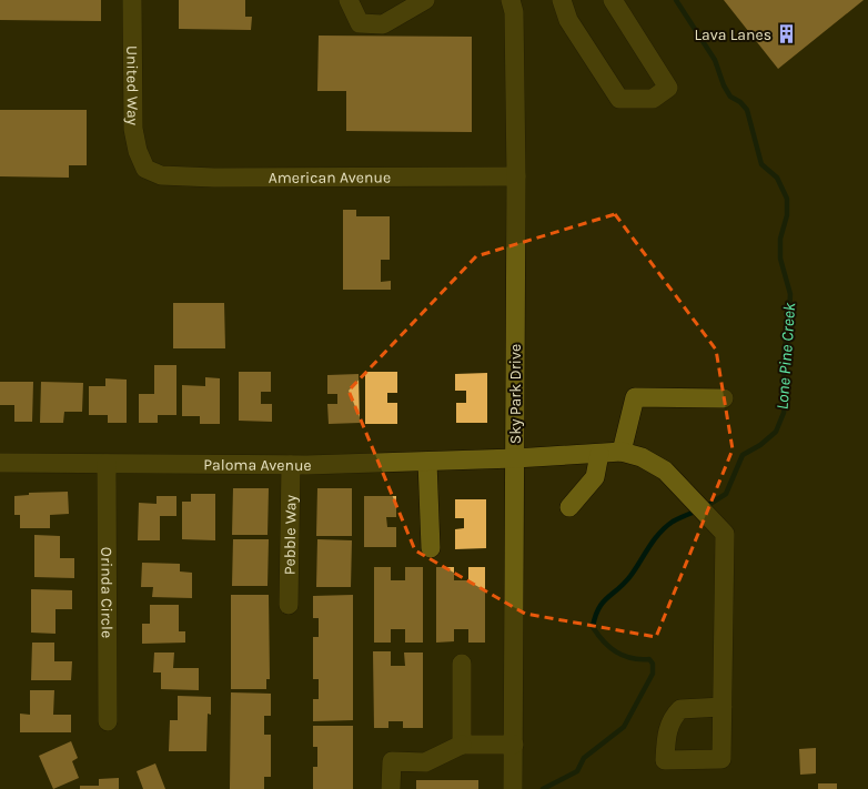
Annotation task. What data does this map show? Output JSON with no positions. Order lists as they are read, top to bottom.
{
  "streets": {
    "street": [
      "United Way",
      "American Avenue",
      "Sky Park Drive",
      "Paloma Avenue",
      "Pebble Way",
      "Orinda Circle"
    ]
  },
  "crossings": [
    ["United Way", "American Avenue"],
    ["American Avenue", "Sky Park Drive"],
    ["Sky Park Drive", "Paloma Avenue"],
    ["Paloma Avenue", "Pebble Way"],
    ["Paloma Avenue", "Orinda Circle"]
  ],
  "water": ["Lone Pine Creek"],
  "places": {
    "building": ["Lava Lanes"]
  }
}
